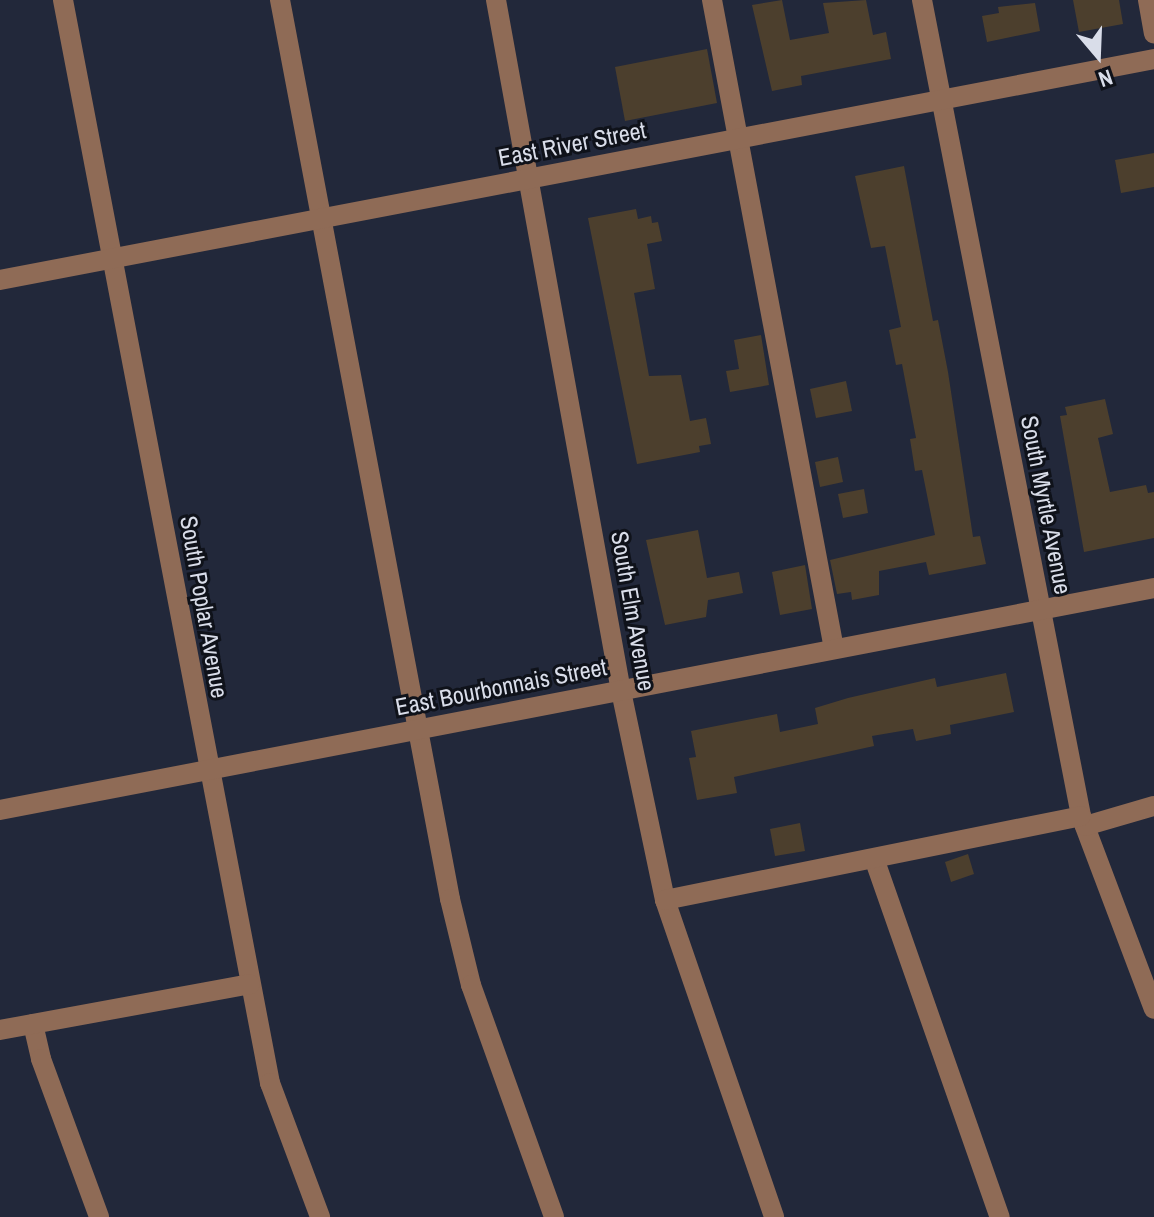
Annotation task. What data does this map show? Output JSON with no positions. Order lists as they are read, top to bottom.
{
  "streets": {
    "street": [
      "East River Street",
      "South Myrtle Avenue",
      "South Poplar Avenue",
      "South Elm Avenue",
      "East Bourbonnais Street"
    ]
  },
  "crossings": [
    ["East River Street", "South Myrtle Avenue"],
    ["East River Street", "South Poplar Avenue"],
    ["East River Street", "South Elm Avenue"],
    ["South Myrtle Avenue", "East Bourbonnais Street"],
    ["South Poplar Avenue", "East Bourbonnais Street"],
    ["South Elm Avenue", "East Bourbonnais Street"]
  ],
  "north": "bottom"
}
